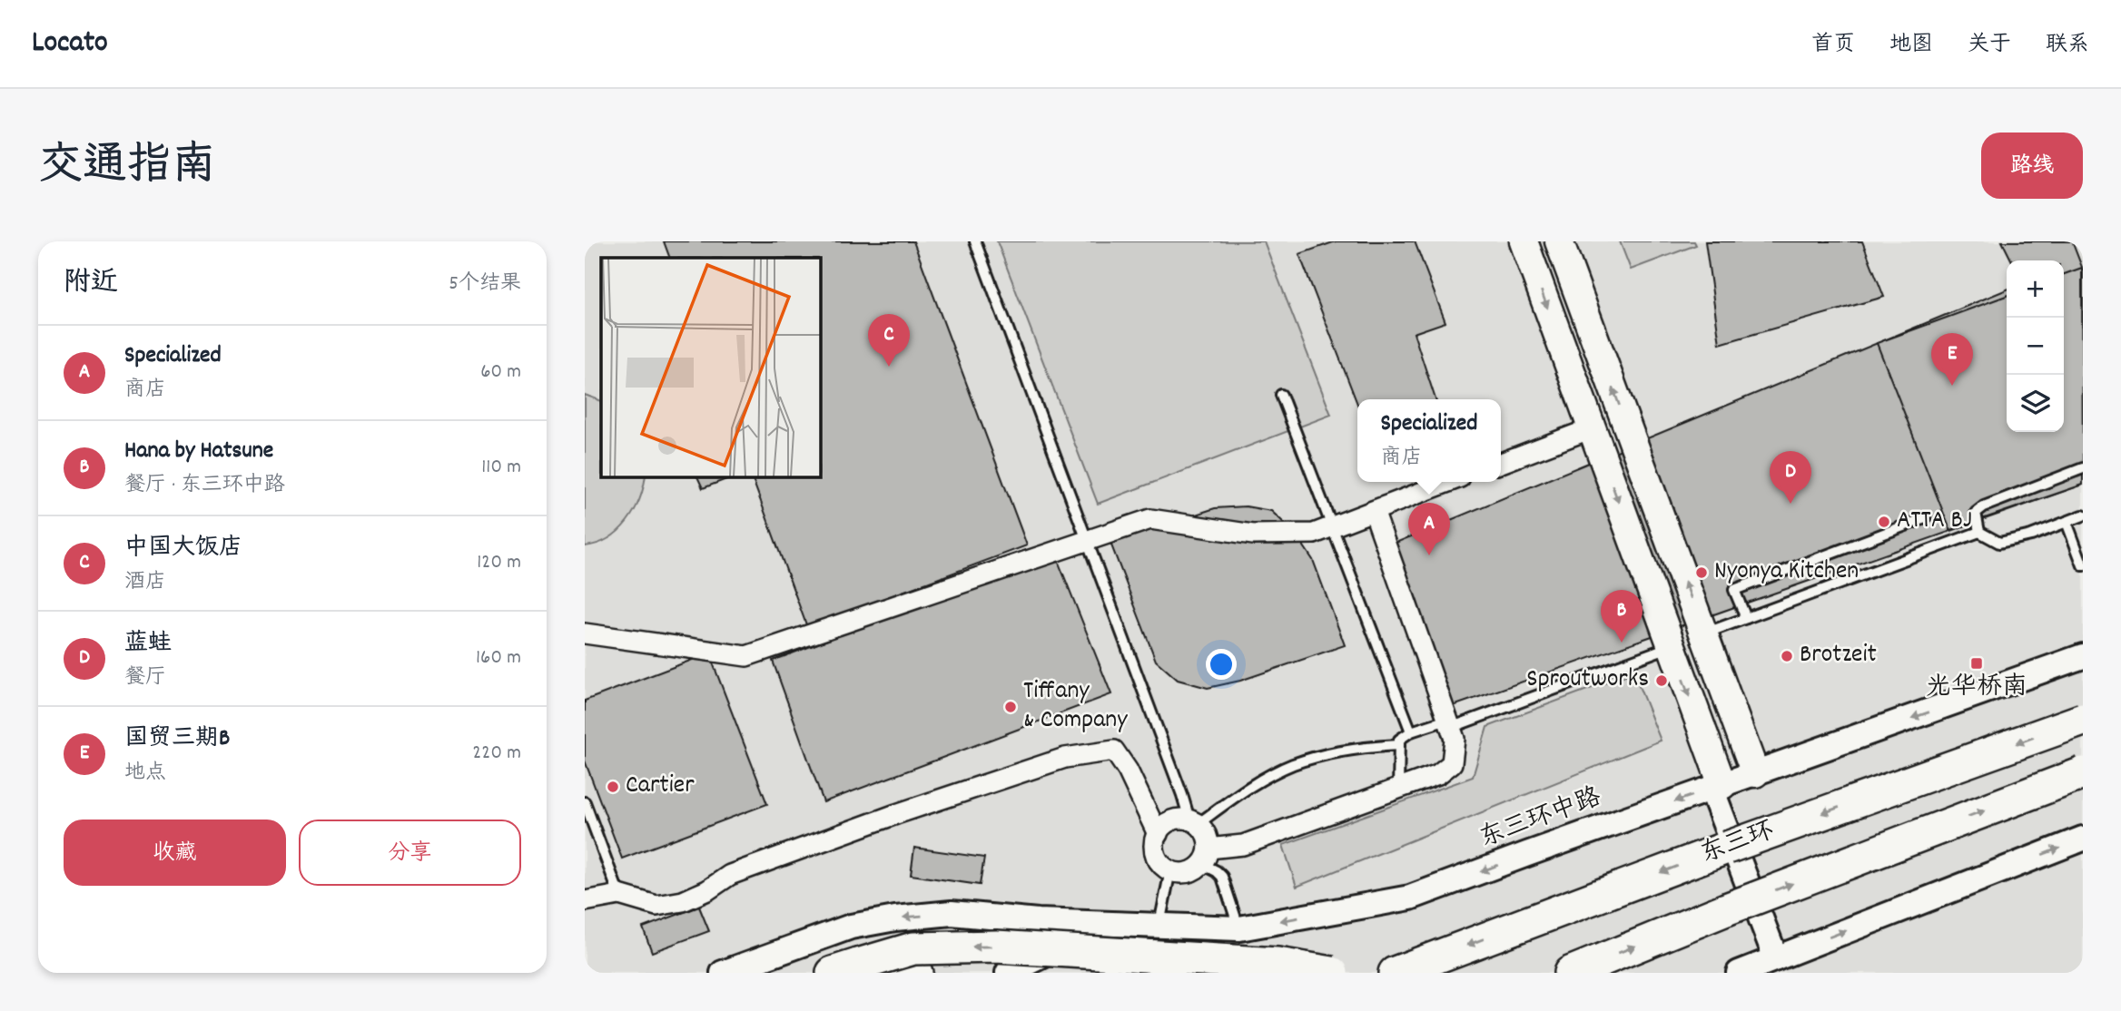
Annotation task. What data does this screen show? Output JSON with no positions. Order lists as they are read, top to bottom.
{
  "streets": {
    "highway": ["东三环"],
    "street": ["东三环中路"]
  },
  "places": {
    "other": [
      "ATTA BJ",
      "Nyonya Kitchen",
      "Brotzeit",
      "Sproutworks",
      "Tiffany & Company",
      "Cartier"
    ],
    "transit": ["光华桥南"]
  },
  "page": {
    "header": "Locato",
    "nav": [
      "首页",
      "地图",
      "关于",
      "联系"
    ],
    "title": "交通指南",
    "buttons": [
      "路线",
      ["收藏", "分享"]
    ],
    "heading": ["附近", "5个结果"],
    "map_buttons": ["+", "−"],
    "pins": [
      "C",
      "E",
      "D",
      "A",
      "B"
    ],
    "list": [
      {
        "mark": "A",
        "name": "Specialized",
        "note": "商店",
        "value": "60 m"
      },
      {
        "mark": "B",
        "name": "Hana by Hatsune",
        "note": "餐厅 · 东三环中路",
        "value": "110 m"
      },
      {
        "mark": "C",
        "name": "中国大饭店",
        "note": "酒店",
        "value": "120 m"
      },
      {
        "mark": "D",
        "name": "蓝蛙",
        "note": "餐厅",
        "value": "160 m"
      },
      {
        "mark": "E",
        "name": "国贸三期B",
        "note": "地点",
        "value": "220 m"
      }
    ],
    "popup": ["Specialized", "商店"]
  }
}
